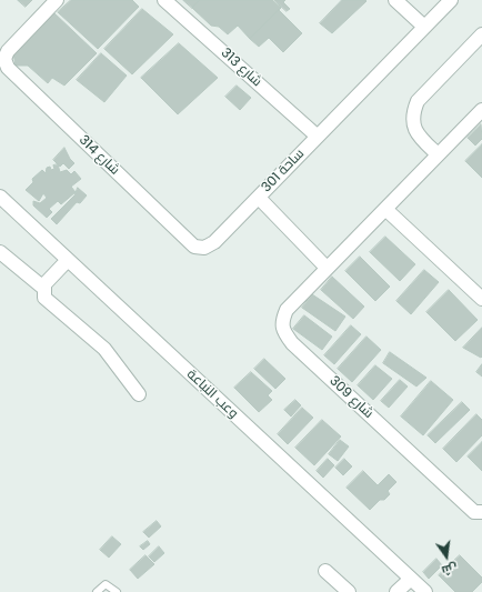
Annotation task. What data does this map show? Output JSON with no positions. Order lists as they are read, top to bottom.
{
  "streets": {
    "street": [
      "شارع 313",
      "شارع 314",
      "ساحة 301",
      "وعب النباعة",
      "شارع 309"
    ]
  },
  "crossings": [
    ["شارع 313", "ساحة 301"],
    ["شارع 314", "ساحة 301"],
    ["ساحة 301", "شارع 309"]
  ],
  "north": "bottom"
}
